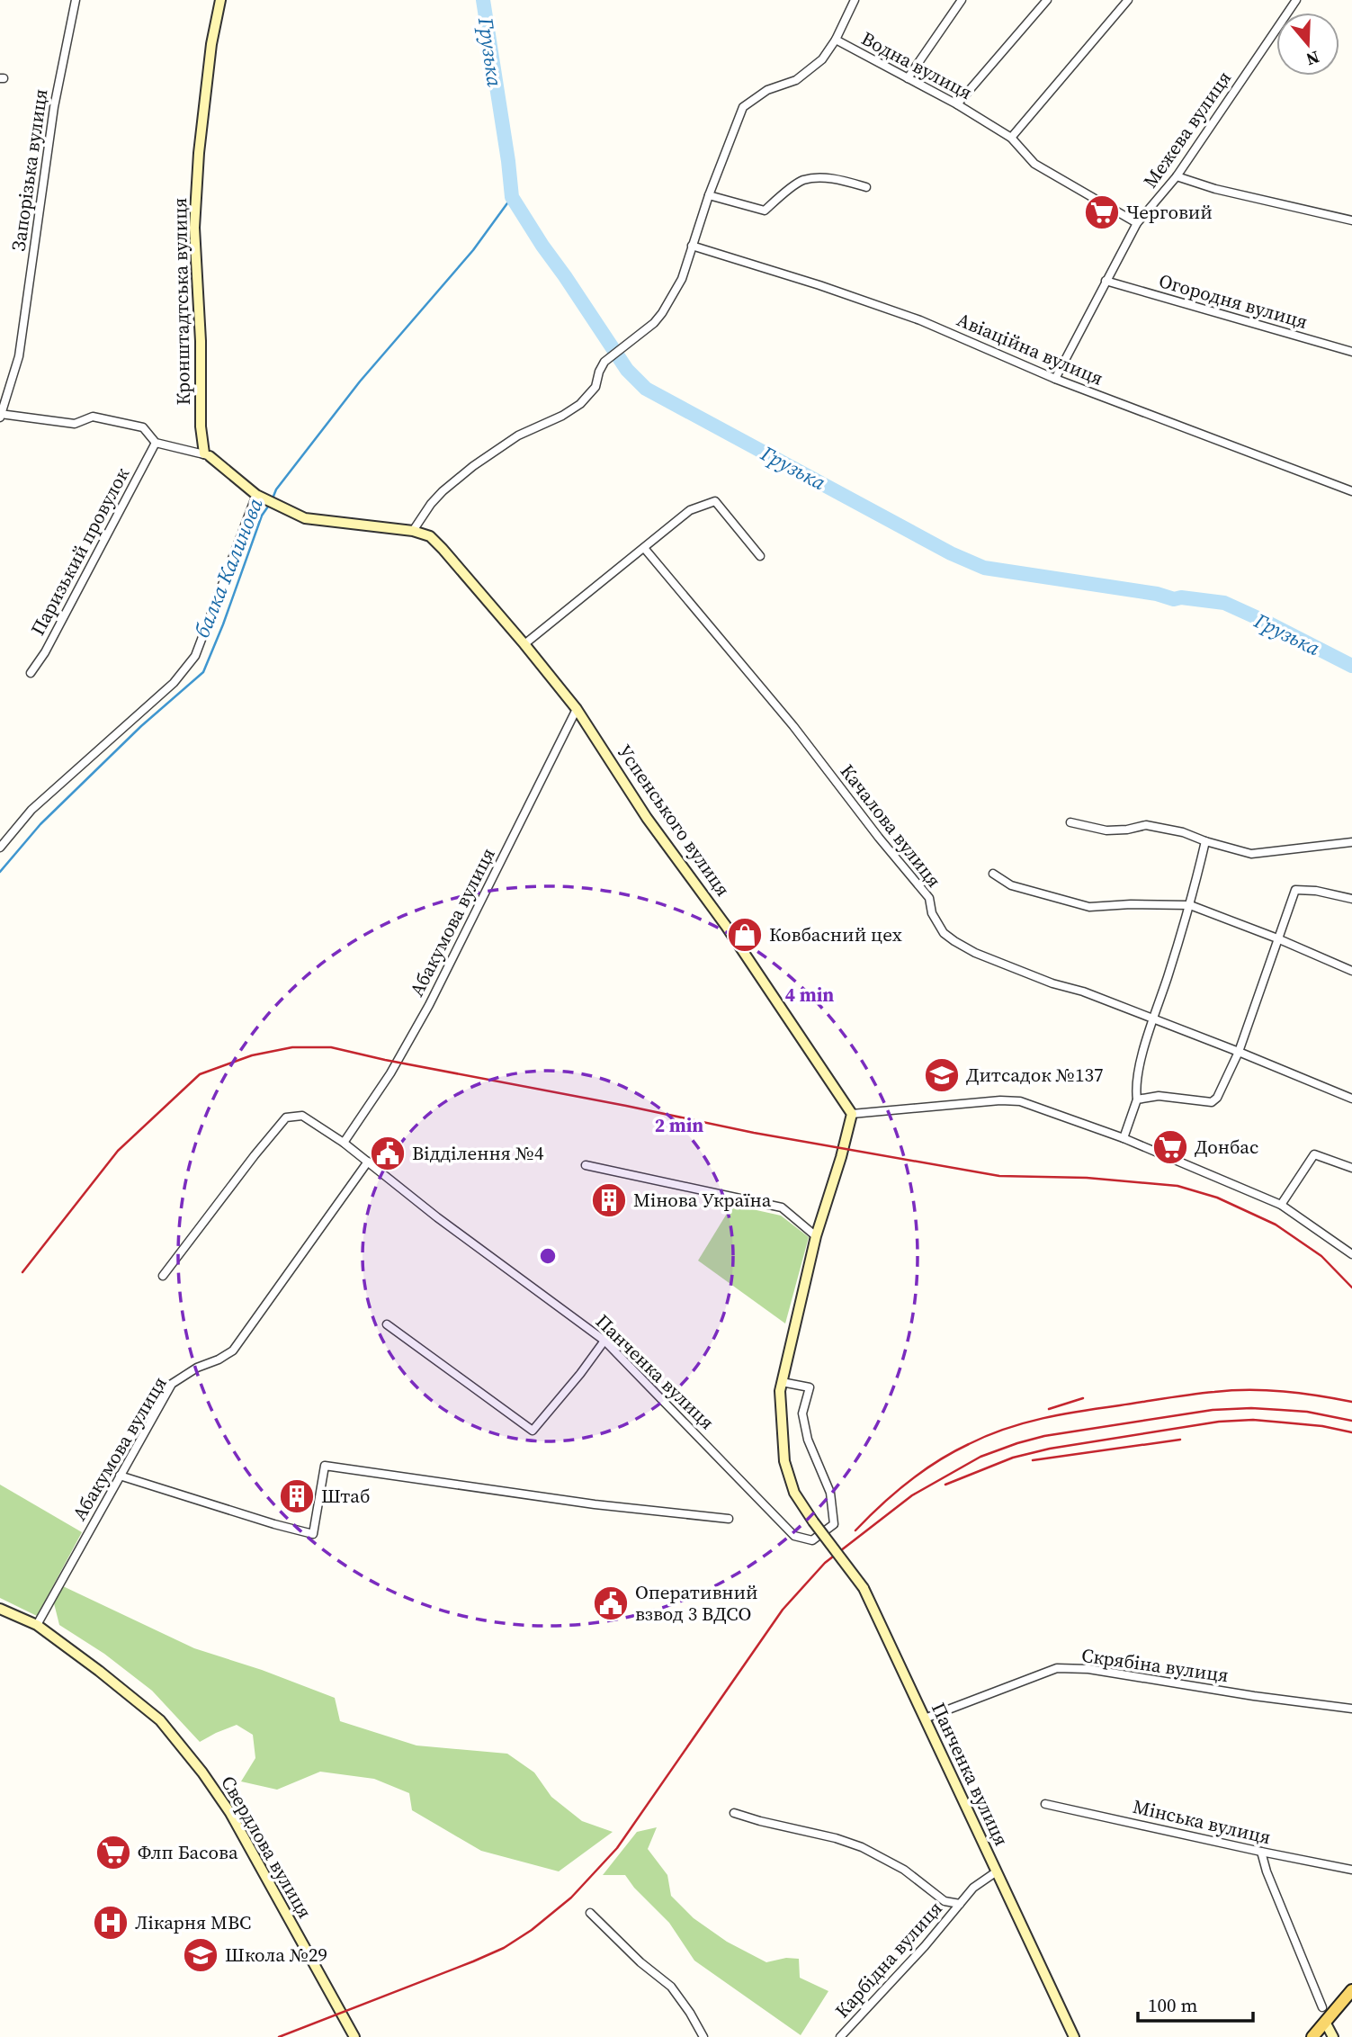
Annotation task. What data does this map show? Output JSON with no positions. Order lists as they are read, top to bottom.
{
  "streets": {
    "street": [
      "Водна вулиця",
      "Межева вулиця",
      "Запорізька вулиця",
      "Кронштадтська вулиця",
      "Огородня вулиця",
      "Авіаційна вулиця",
      "Паризький провулок",
      "Успенського вулиця",
      "Качалова вулиця",
      "Абакумова вулиця",
      "Панченка вулиця",
      "Скрябіна вулиця",
      "Мінська вулиця",
      "Свердлова вулиця",
      "Карбідна вулиця"
    ]
  },
  "crossings": [
    ["Водна вулиця", "Межева вулиця"],
    ["Водна вулиця", "Авіаційна вулиця"],
    ["Водна вулиця", "Успенського вулиця"],
    ["Межева вулиця", "Огородня вулиця"],
    ["Межева вулиця", "Авіаційна вулиця"],
    ["Кронштадтська вулиця", "Успенського вулиця"],
    ["Успенського вулиця", "Абакумова вулиця"],
    ["Абакумова вулиця", "Панченка вулиця"],
    ["Абакумова вулиця", "Свердлова вулиця"],
    ["Панченка вулиця", "Скрябіна вулиця"],
    ["Панченка вулиця", "Карбідна вулиця"]
  ],
  "water": ["Грузька", "балка Калинова"],
  "places": {
    "supermarket": ["Черговий", "Донбас", "Флп Басова"],
    "shop": ["Ковбасний цех"],
    "school or university": ["Дитсадок №137", "Школа №29"],
    "public building": ["Відділення №4", "Оперативний взвод 3 ВДСО"],
    "building": ["Мінова Україна", "Штаб"],
    "hospital": ["Лікарня МВС"]
  },
  "scale_bar": "100 m",
  "north": "bottom",
  "rings": ["4 min", "2 min"]
}
